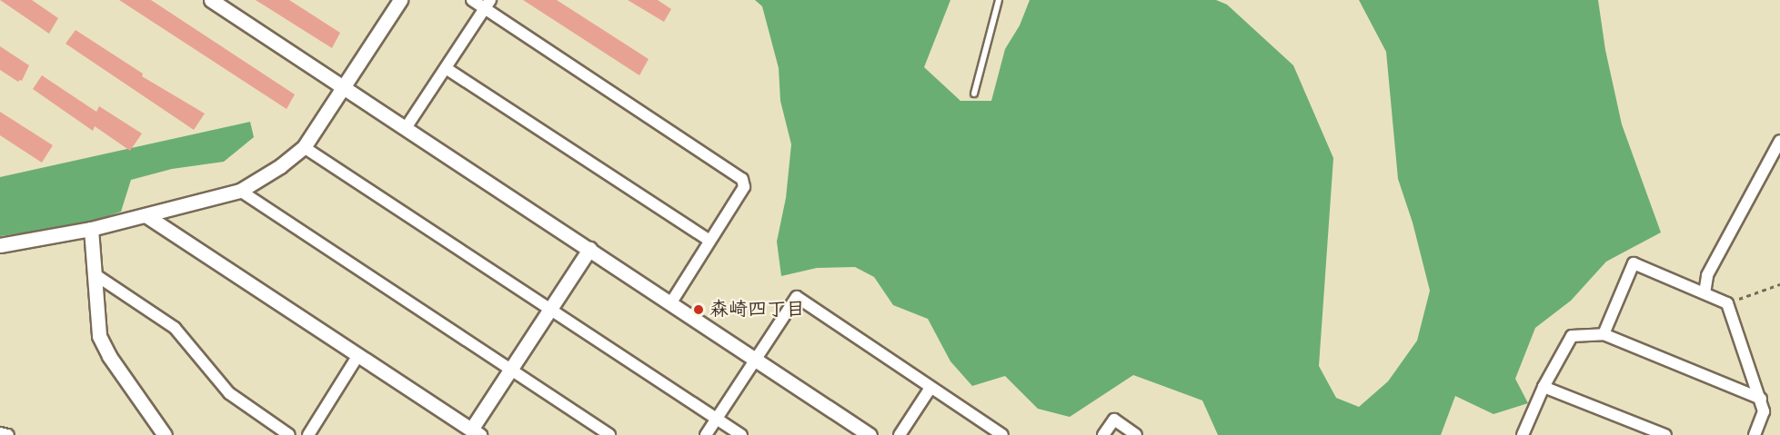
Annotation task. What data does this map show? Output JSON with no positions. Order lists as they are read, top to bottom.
{
  "places": ["森崎四丁目"]
}
